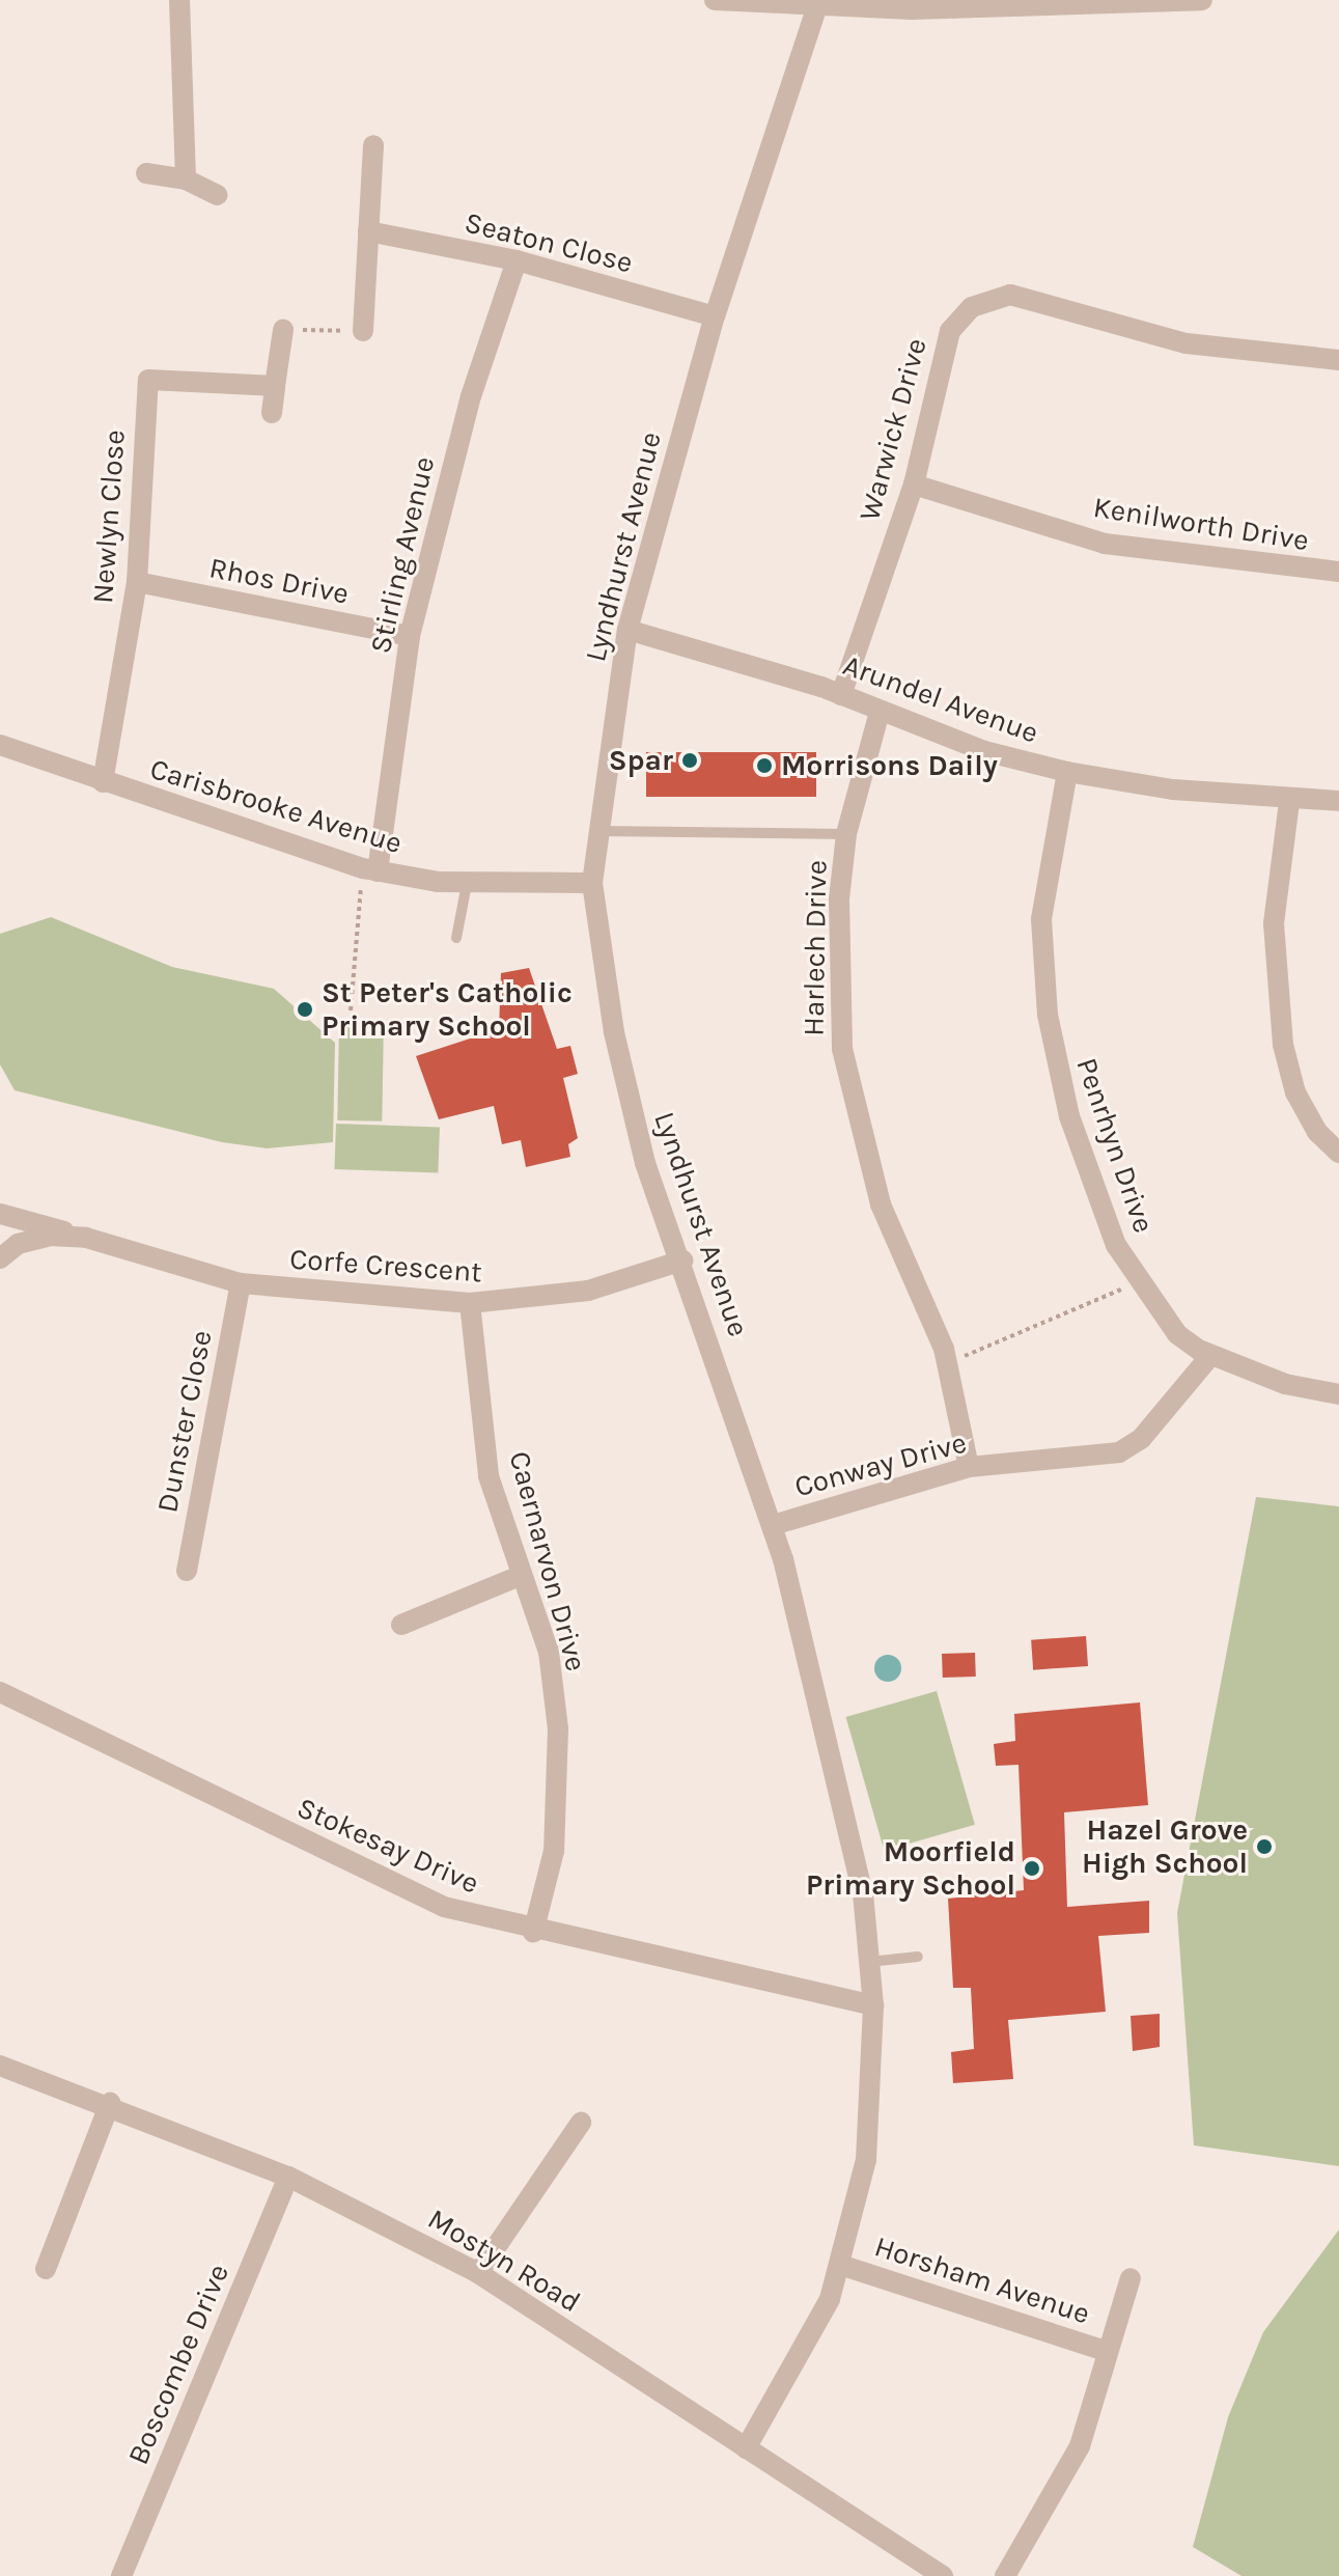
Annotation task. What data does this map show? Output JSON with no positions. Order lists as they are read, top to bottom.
{
  "streets": {
    "street": [
      "Seaton Close",
      "Warwick Drive",
      "Newlyn Close",
      "Kenilworth Drive",
      "Lyndhurst Avenue",
      "Stirling Avenue",
      "Rhos Drive",
      "Arundel Avenue",
      "Carisbrooke Avenue",
      "Harlech Drive",
      "Penrhyn Drive",
      "Corfe Crescent",
      "Dunster Close",
      "Conway Drive",
      "Caernarvon Drive",
      "Stokesay Drive",
      "Mostyn Road",
      "Horsham Avenue",
      "Boscombe Drive"
    ]
  },
  "crossings": [
    ["Seaton Close", "Lyndhurst Avenue"],
    ["Seaton Close", "Stirling Avenue"],
    ["Warwick Drive", "Kenilworth Drive"],
    ["Warwick Drive", "Arundel Avenue"],
    ["Newlyn Close", "Rhos Drive"],
    ["Newlyn Close", "Carisbrooke Avenue"],
    ["Lyndhurst Avenue", "Arundel Avenue"],
    ["Lyndhurst Avenue", "Carisbrooke Avenue"],
    ["Lyndhurst Avenue", "Corfe Crescent"],
    ["Lyndhurst Avenue", "Conway Drive"],
    ["Lyndhurst Avenue", "Stokesay Drive"],
    ["Lyndhurst Avenue", "Mostyn Road"],
    ["Lyndhurst Avenue", "Horsham Avenue"],
    ["Stirling Avenue", "Rhos Drive"],
    ["Stirling Avenue", "Carisbrooke Avenue"],
    ["Arundel Avenue", "Harlech Drive"],
    ["Arundel Avenue", "Penrhyn Drive"],
    ["Harlech Drive", "Conway Drive"],
    ["Penrhyn Drive", "Conway Drive"],
    ["Corfe Crescent", "Dunster Close"],
    ["Corfe Crescent", "Caernarvon Drive"],
    ["Caernarvon Drive", "Stokesay Drive"],
    ["Mostyn Road", "Boscombe Drive"]
  ],
  "places": [
    "Spar",
    "Morrisons Daily",
    "St Peter's Catholic Primary School",
    "Hazel Grove High School",
    "Moorfield Primary School"
  ]
}
